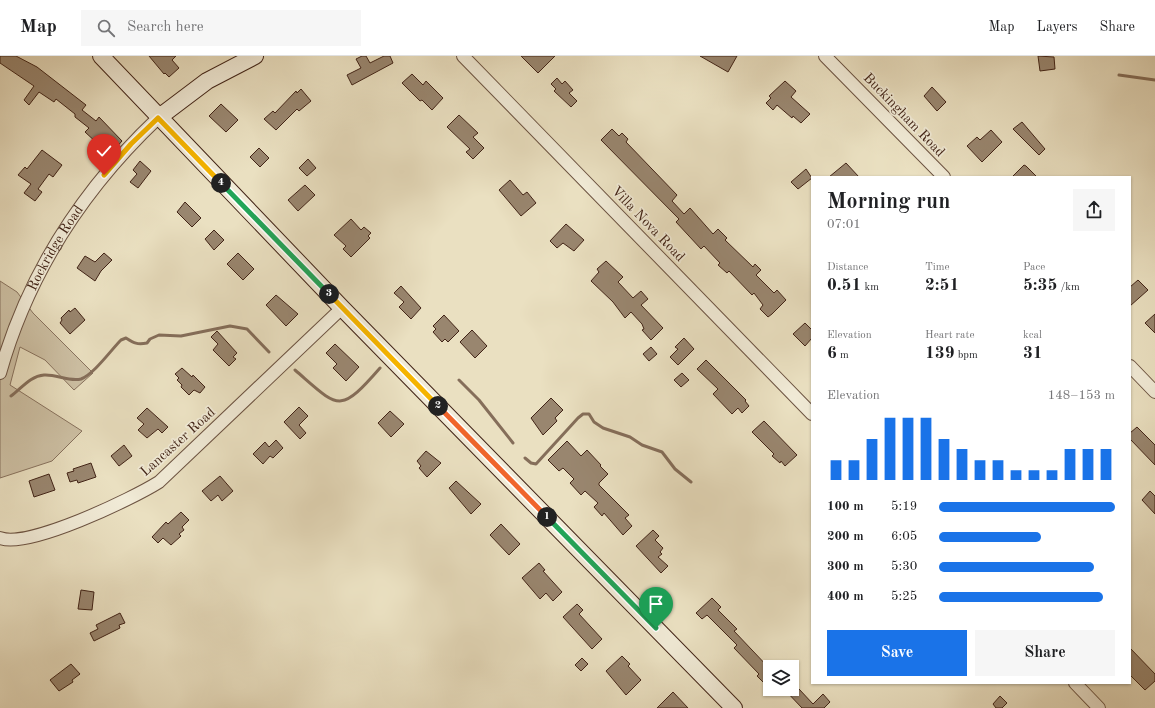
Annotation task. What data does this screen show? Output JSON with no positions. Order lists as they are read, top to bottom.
{
  "streets": {
    "street": [
      "Buckingham Road",
      "Villa Nova Road",
      "Rockridge Road",
      "Lancaster Road"
    ]
  },
  "page": {
    "header": "Map",
    "search": "Search here",
    "nav": ["Map", "Layers", "Share"],
    "pins": [
      "4",
      "3",
      "2",
      "1"
    ],
    "heading": ["Morning run", "07:01"],
    "stats": [
      ["Distance", "0.51 km"],
      ["Time", "2:51"],
      ["Pace", "5:35 /km"],
      ["Elevation", "6 m"],
      ["Heart rate", "139 bpm"],
      ["kcal", "31"]
    ],
    "chart": ["Elevation", "148–153 m"],
    "list": [
      {
        "name": "100 m",
        "note": "5:19"
      },
      {
        "name": "200 m",
        "note": "6:05"
      },
      {
        "name": "300 m",
        "note": "5:30"
      },
      {
        "name": "400 m",
        "note": "5:25"
      }
    ],
    "buttons": ["Save", "Share"]
  }
}
